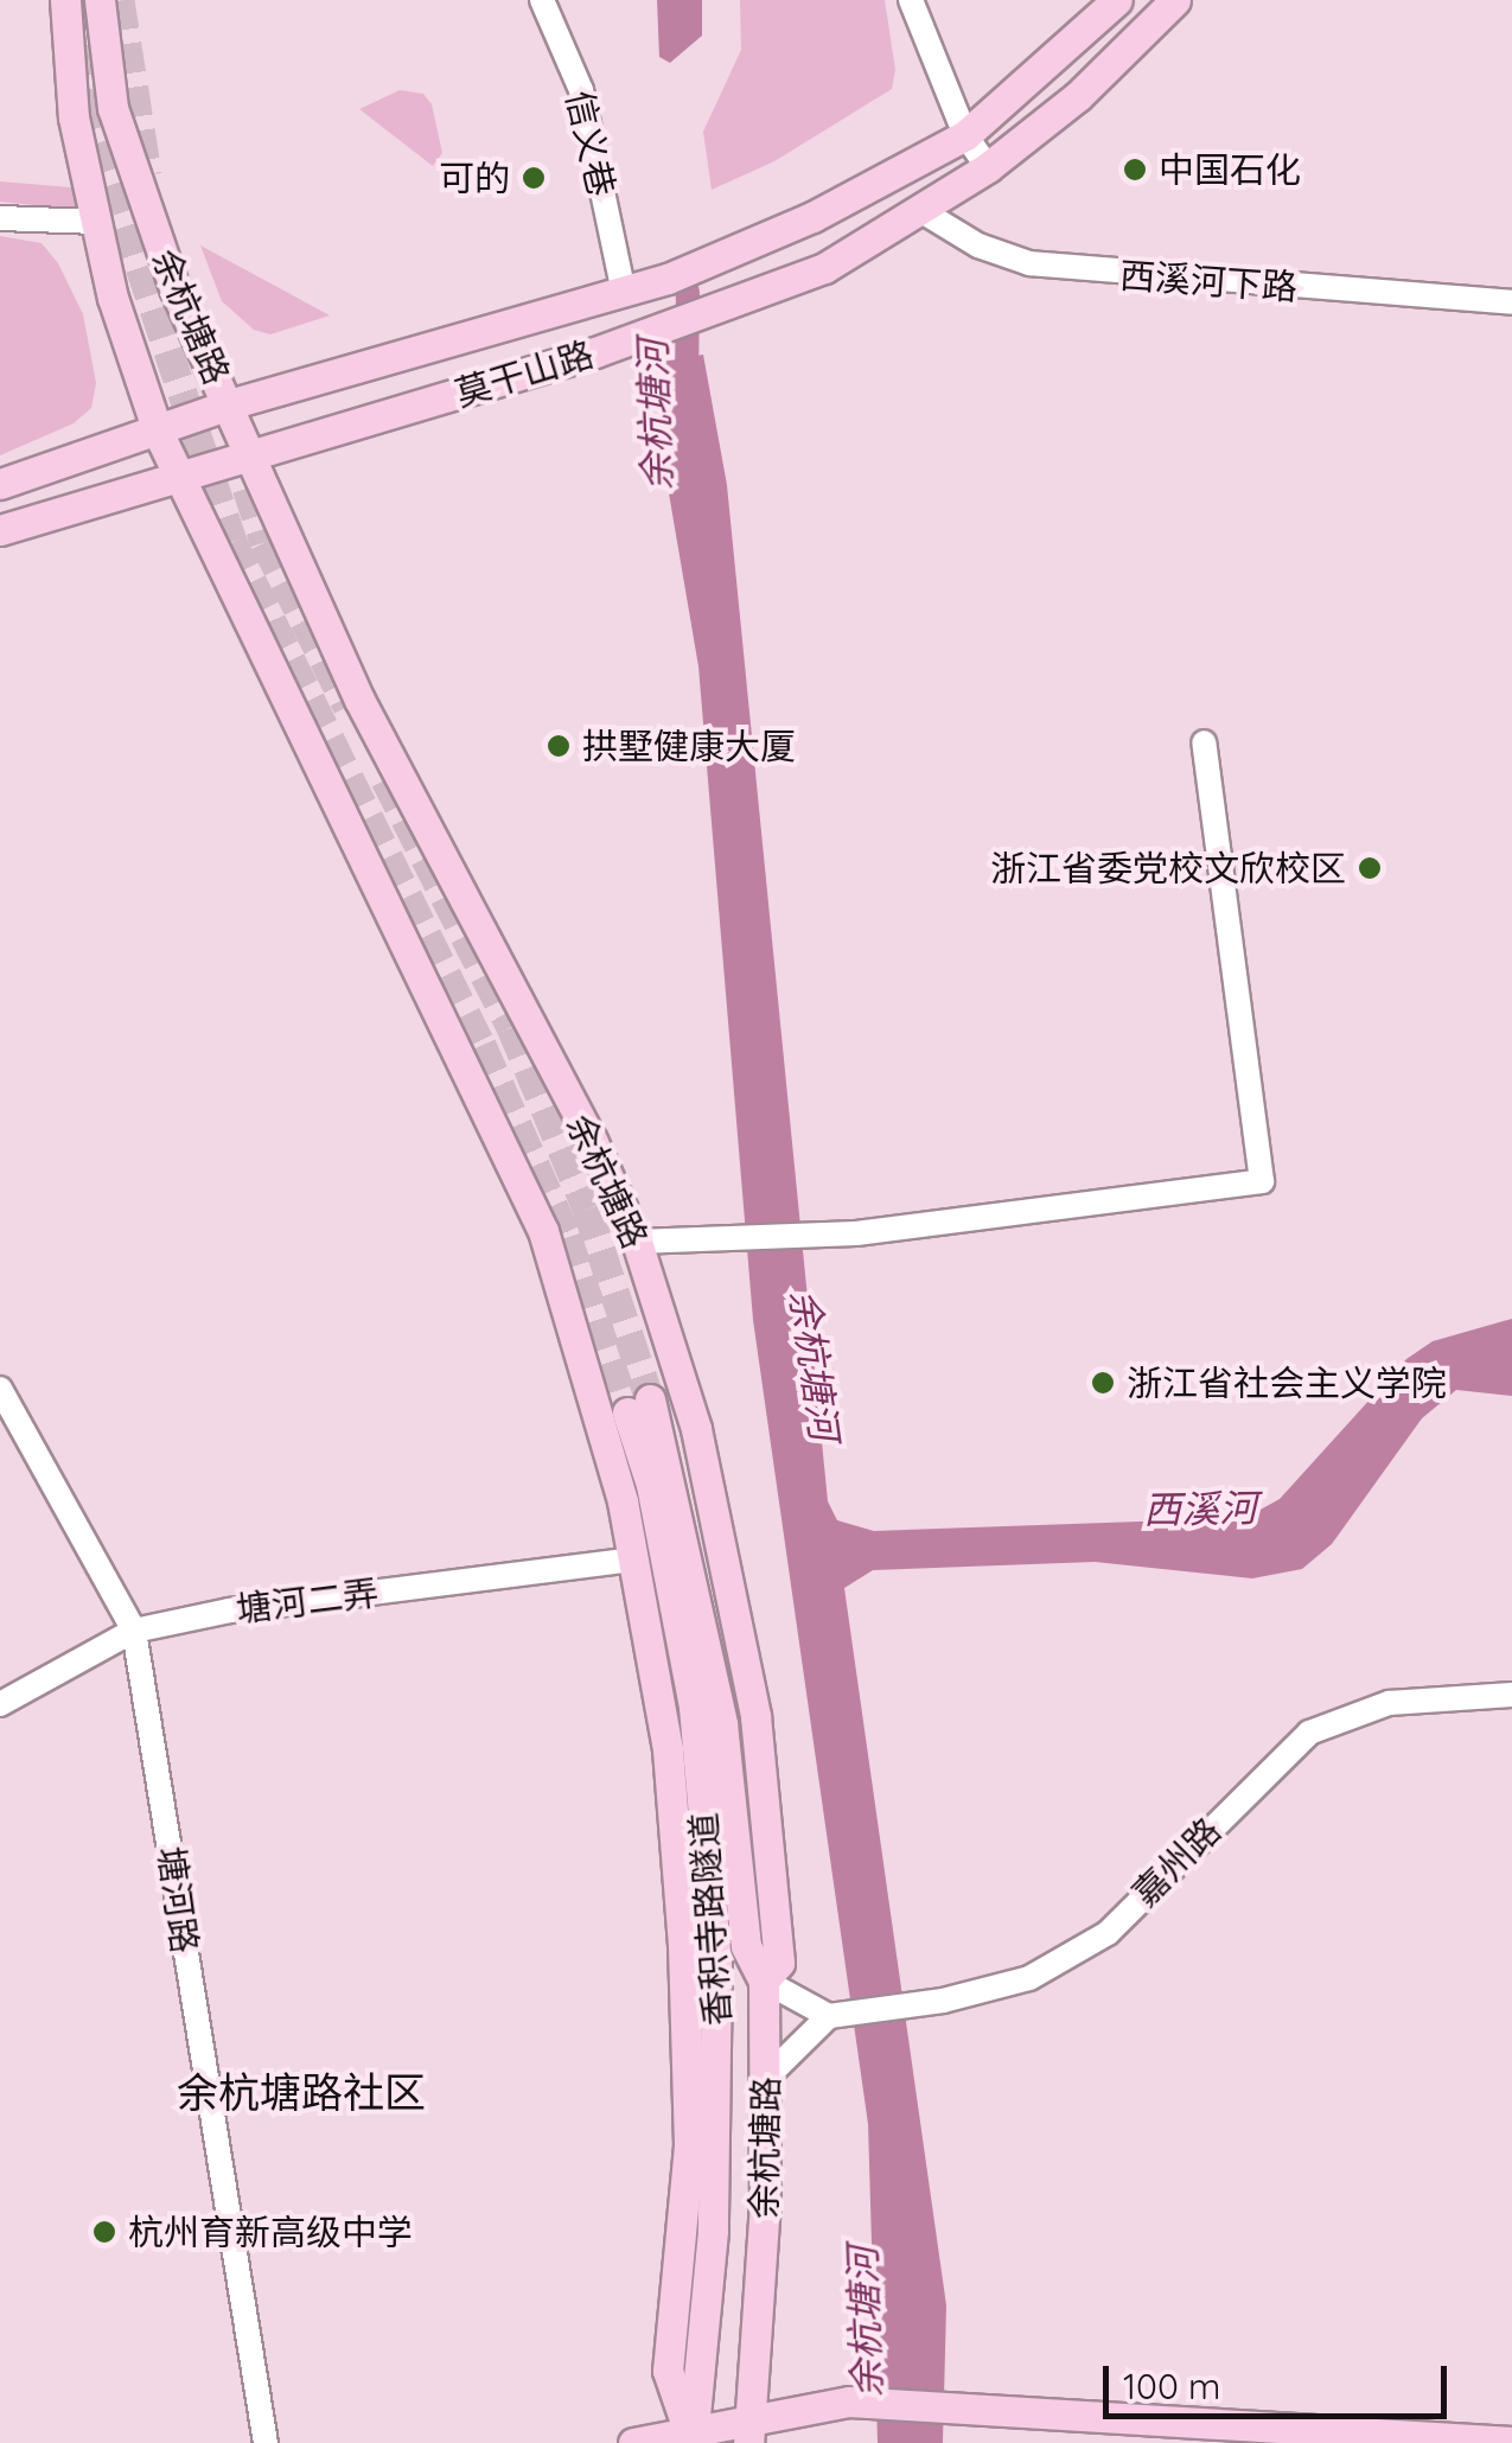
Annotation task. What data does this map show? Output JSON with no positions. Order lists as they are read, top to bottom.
{
  "streets": {
    "main road": ["余杭塘路", "莫干山路", "香积寺路隧道"],
    "street": [
      "信义巷",
      "西溪河下路",
      "塘河二弄",
      "嘉州路",
      "塘河路"
    ]
  },
  "crossings": [
    ["信义巷", "莫干山路"],
    ["西溪河下路", "莫干山路"],
    ["余杭塘路", "莫干山路"],
    ["余杭塘路", "塘河二弄"],
    ["余杭塘路", "香积寺路隧道"],
    ["塘河二弄", "塘河路"]
  ],
  "districts": ["余杭塘路社区"],
  "water": ["余杭塘河", "西溪河"],
  "places": [
    "中国石化",
    "可的",
    "拱墅健康大厦",
    "浙江省委党校文欣校区",
    "浙江省社会主义学院",
    "杭州育新高级中学"
  ],
  "scale_bar": "100 m"
}
